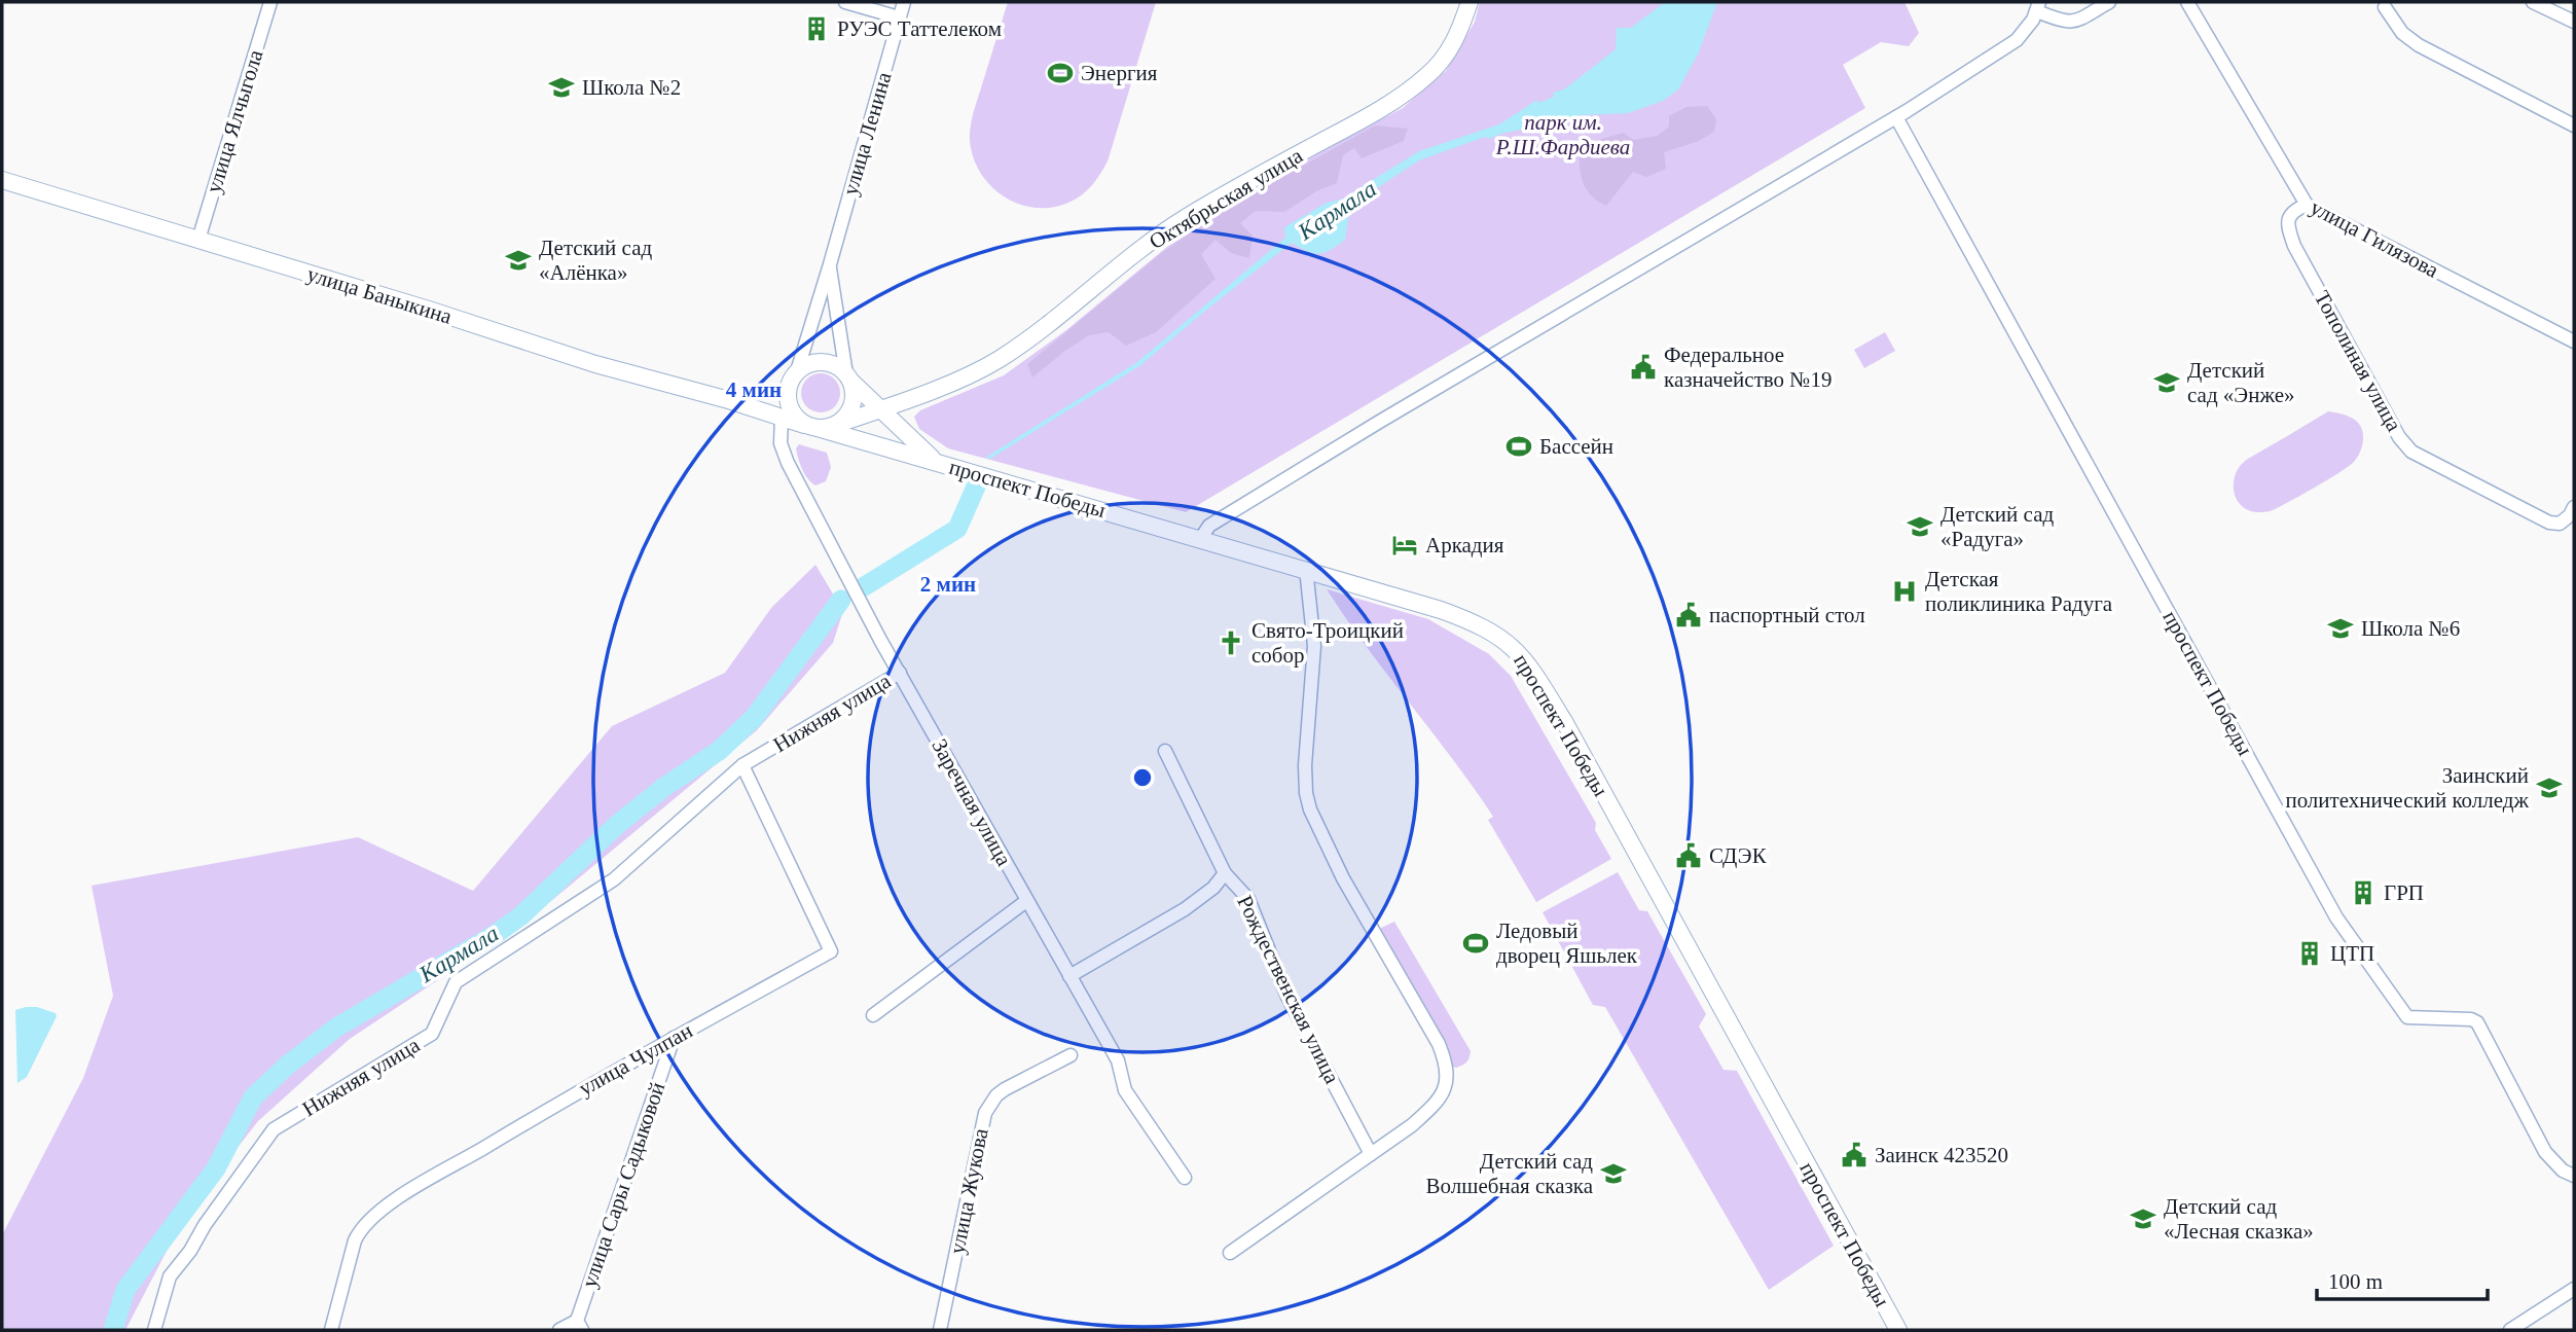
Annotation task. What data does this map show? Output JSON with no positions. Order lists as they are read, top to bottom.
{
  "streets": {
    "main road": ["Октябрьская улица", "улица Баныкина", "проспект Победы"],
    "street": [
      "улица Ялчыгола",
      "улица Ленина",
      "улица Гилязова",
      "Тополиная улица",
      "Нижняя улица",
      "Заречная улица",
      "Рождественская улица",
      "улица Чулпан",
      "улица Сары Садыковой",
      "улица Жукова"
    ]
  },
  "crossings": [
    ["улица Ялчыгола", "улица Баныкина"],
    ["улица Ленина", "Октябрьская улица"],
    ["улица Ленина", "проспект Победы"],
    ["Октябрьская улица", "проспект Победы"],
    ["улица Гилязова", "Тополиная улица"],
    ["улица Баныкина", "проспект Победы"],
    ["улица Баныкина", "Заречная улица"],
    ["проспект Победы", "Заречная улица"],
    ["Нижняя улица", "Заречная улица"],
    ["Нижняя улица", "улица Чулпан"],
    ["улица Чулпан", "улица Сары Садыковой"]
  ],
  "water": ["Кармала"],
  "parks": ["парк им. Р.Ш.Фардиева"],
  "places": {
    "building": ["РУЭС Таттелеком", "ГРП", "ЦТП"],
    "sports": ["Энергия", "Бассейн", "Ледовый дворец Яшьлек"],
    "school or university": [
      "Школа №2",
      "Детский сад «Алёнка»",
      "Детский сад «Энже»",
      "Детский сад «Радуга»",
      "Школа №6",
      "Заинский политехнический колледж",
      "Детский сад Волшебная сказка",
      "Детский сад «Лесная сказка»"
    ],
    "public building": [
      "Федеральное казначейство №19",
      "паспортный стол",
      "СДЭК",
      "Заинск 423520"
    ],
    "hotel": ["Аркадия"],
    "hospital": ["Детская поликлиника Радуга"],
    "church": ["Свято-Троицкий собор"]
  },
  "scale_bar": "100 m",
  "rings": ["4 мин", "2 мин"]
}
